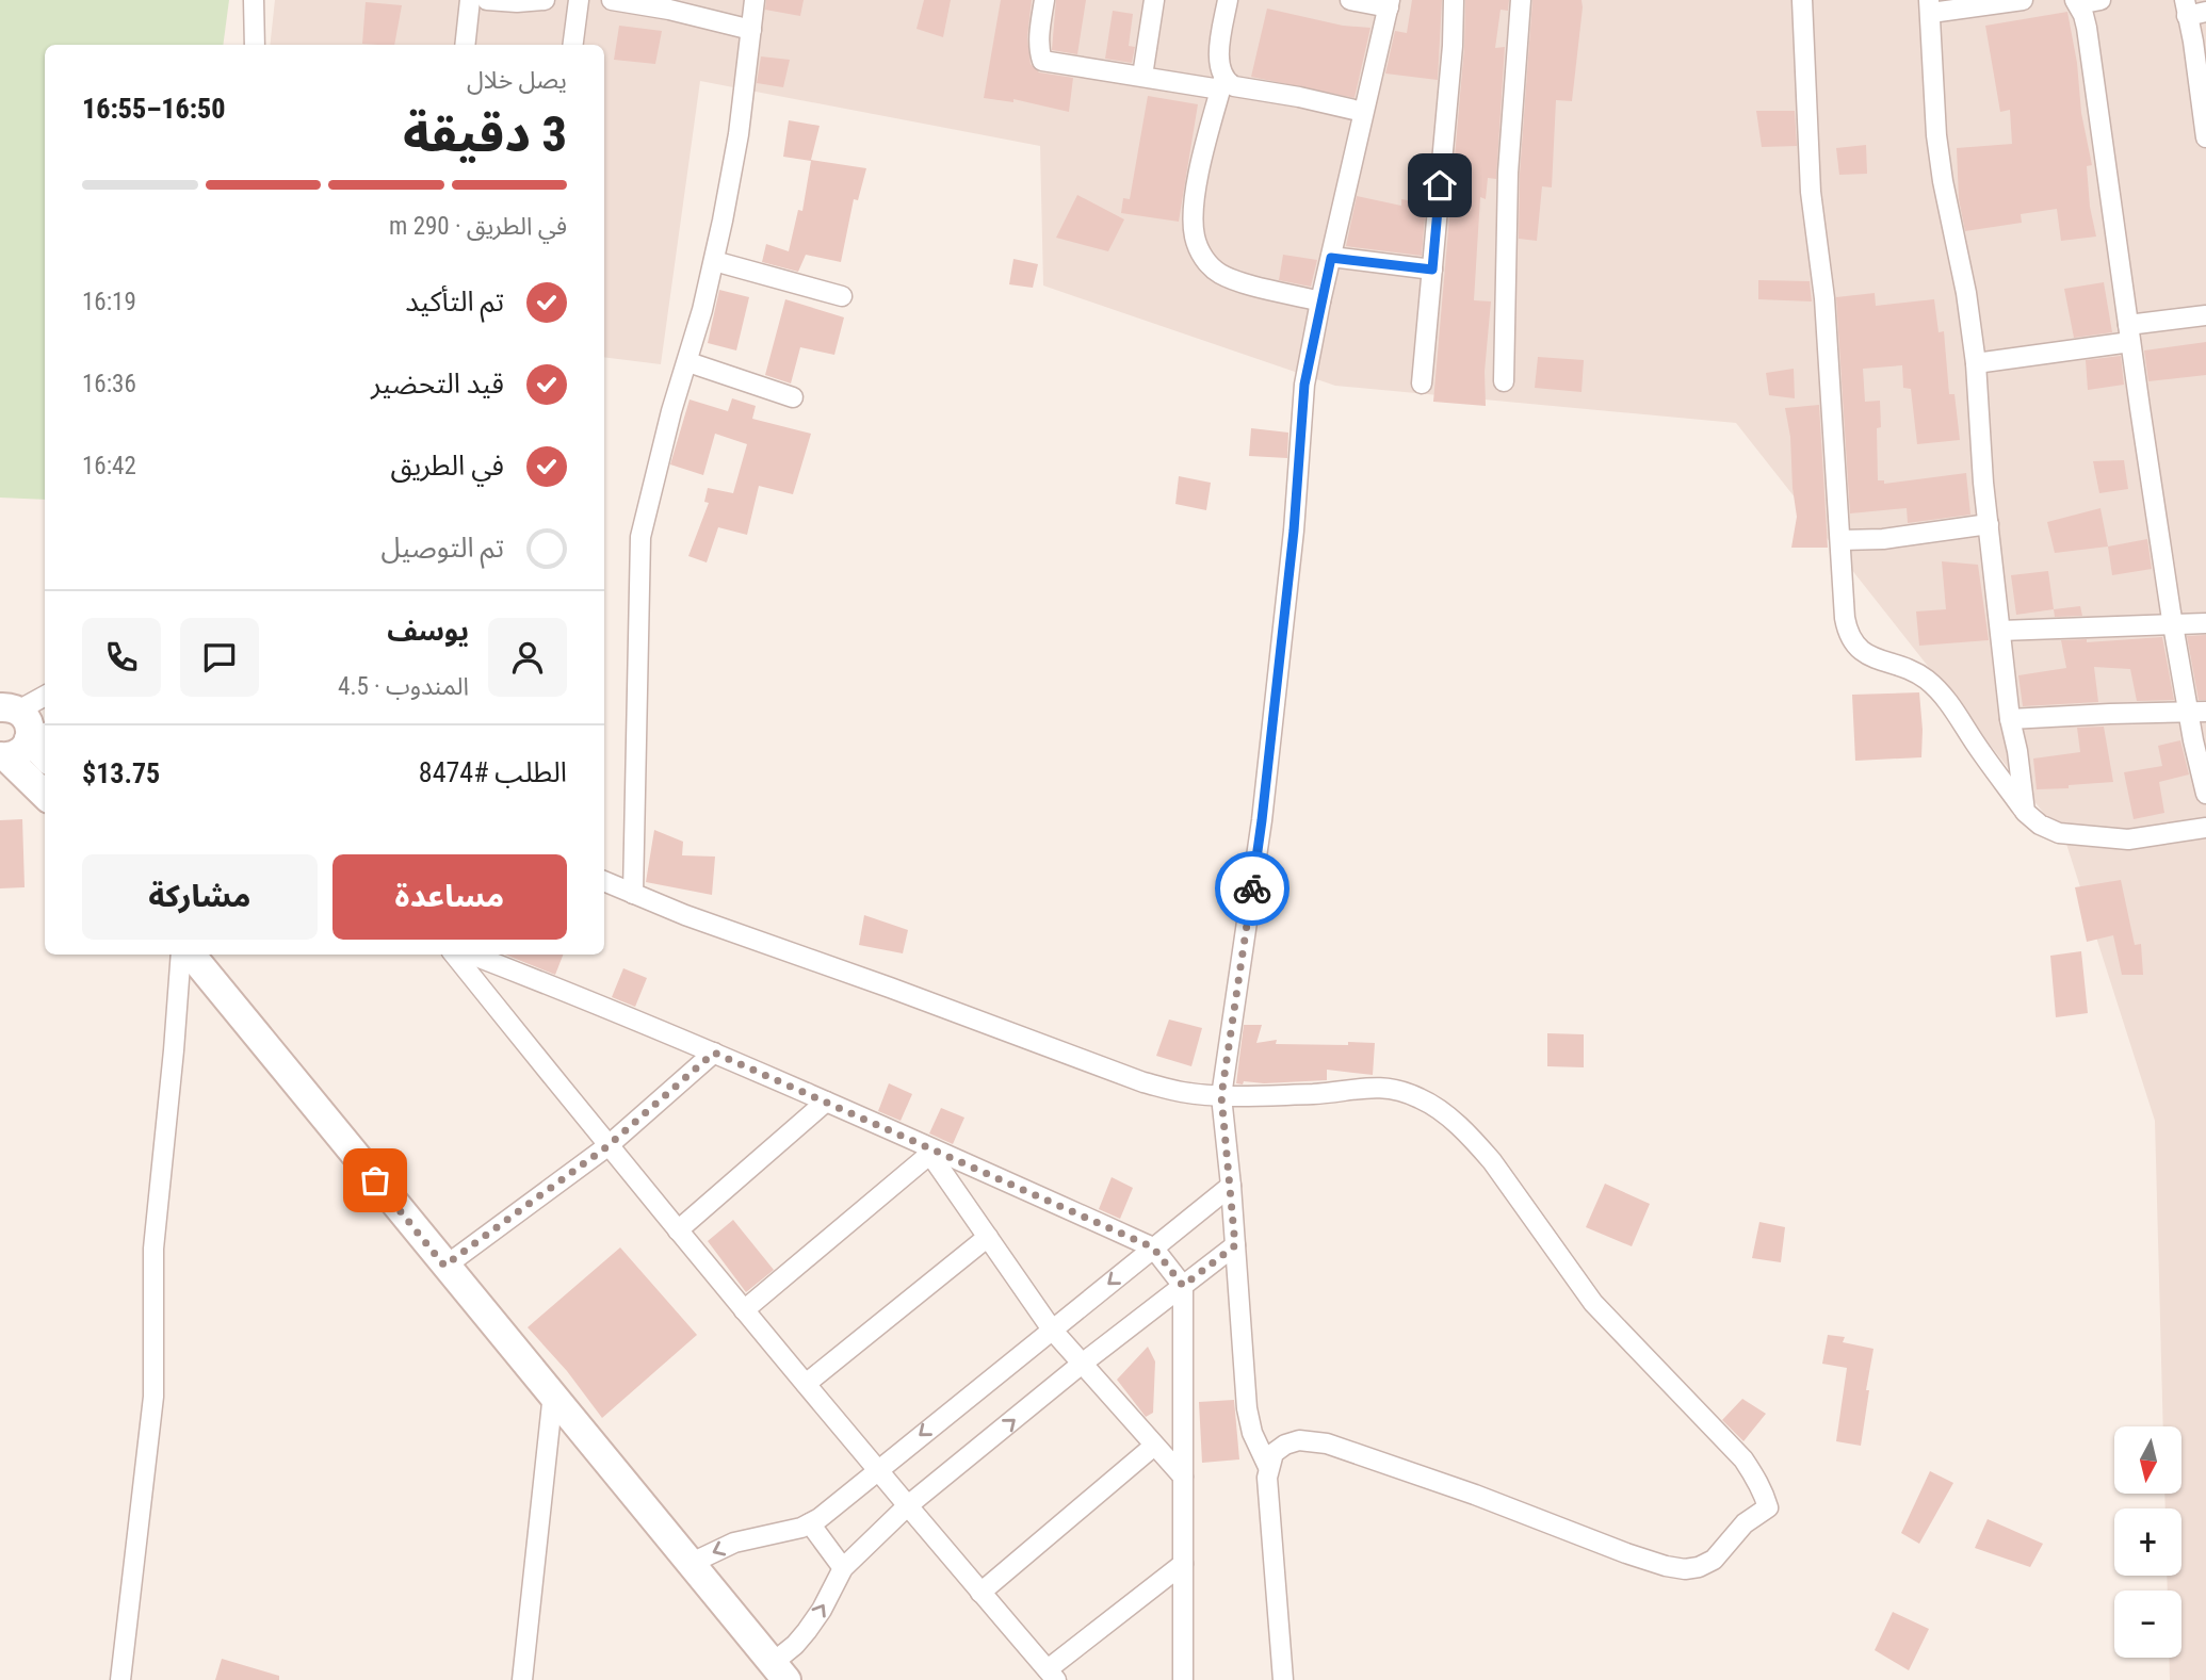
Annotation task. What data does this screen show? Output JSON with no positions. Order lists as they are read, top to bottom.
{
  "north": "bottom",
  "page": {
    "heading": ["3 دقيقة", "يصل خلال", "16:50–16:55"],
    "panel": [
      "يوسف",
      "المندوب · 4.5",
      "الطلب #8474",
      "$13.75"
    ],
    "bar": "في الطريق · 290 m",
    "list": [
      ["تم التأكيد", "16:19"],
      ["قيد التحضير", "16:36"],
      ["في الطريق", "16:42"],
      "تم التوصيل"
    ],
    "buttons": ["مساعدة", "مشاركة"],
    "map_buttons": ["+", "−"]
  }
}
